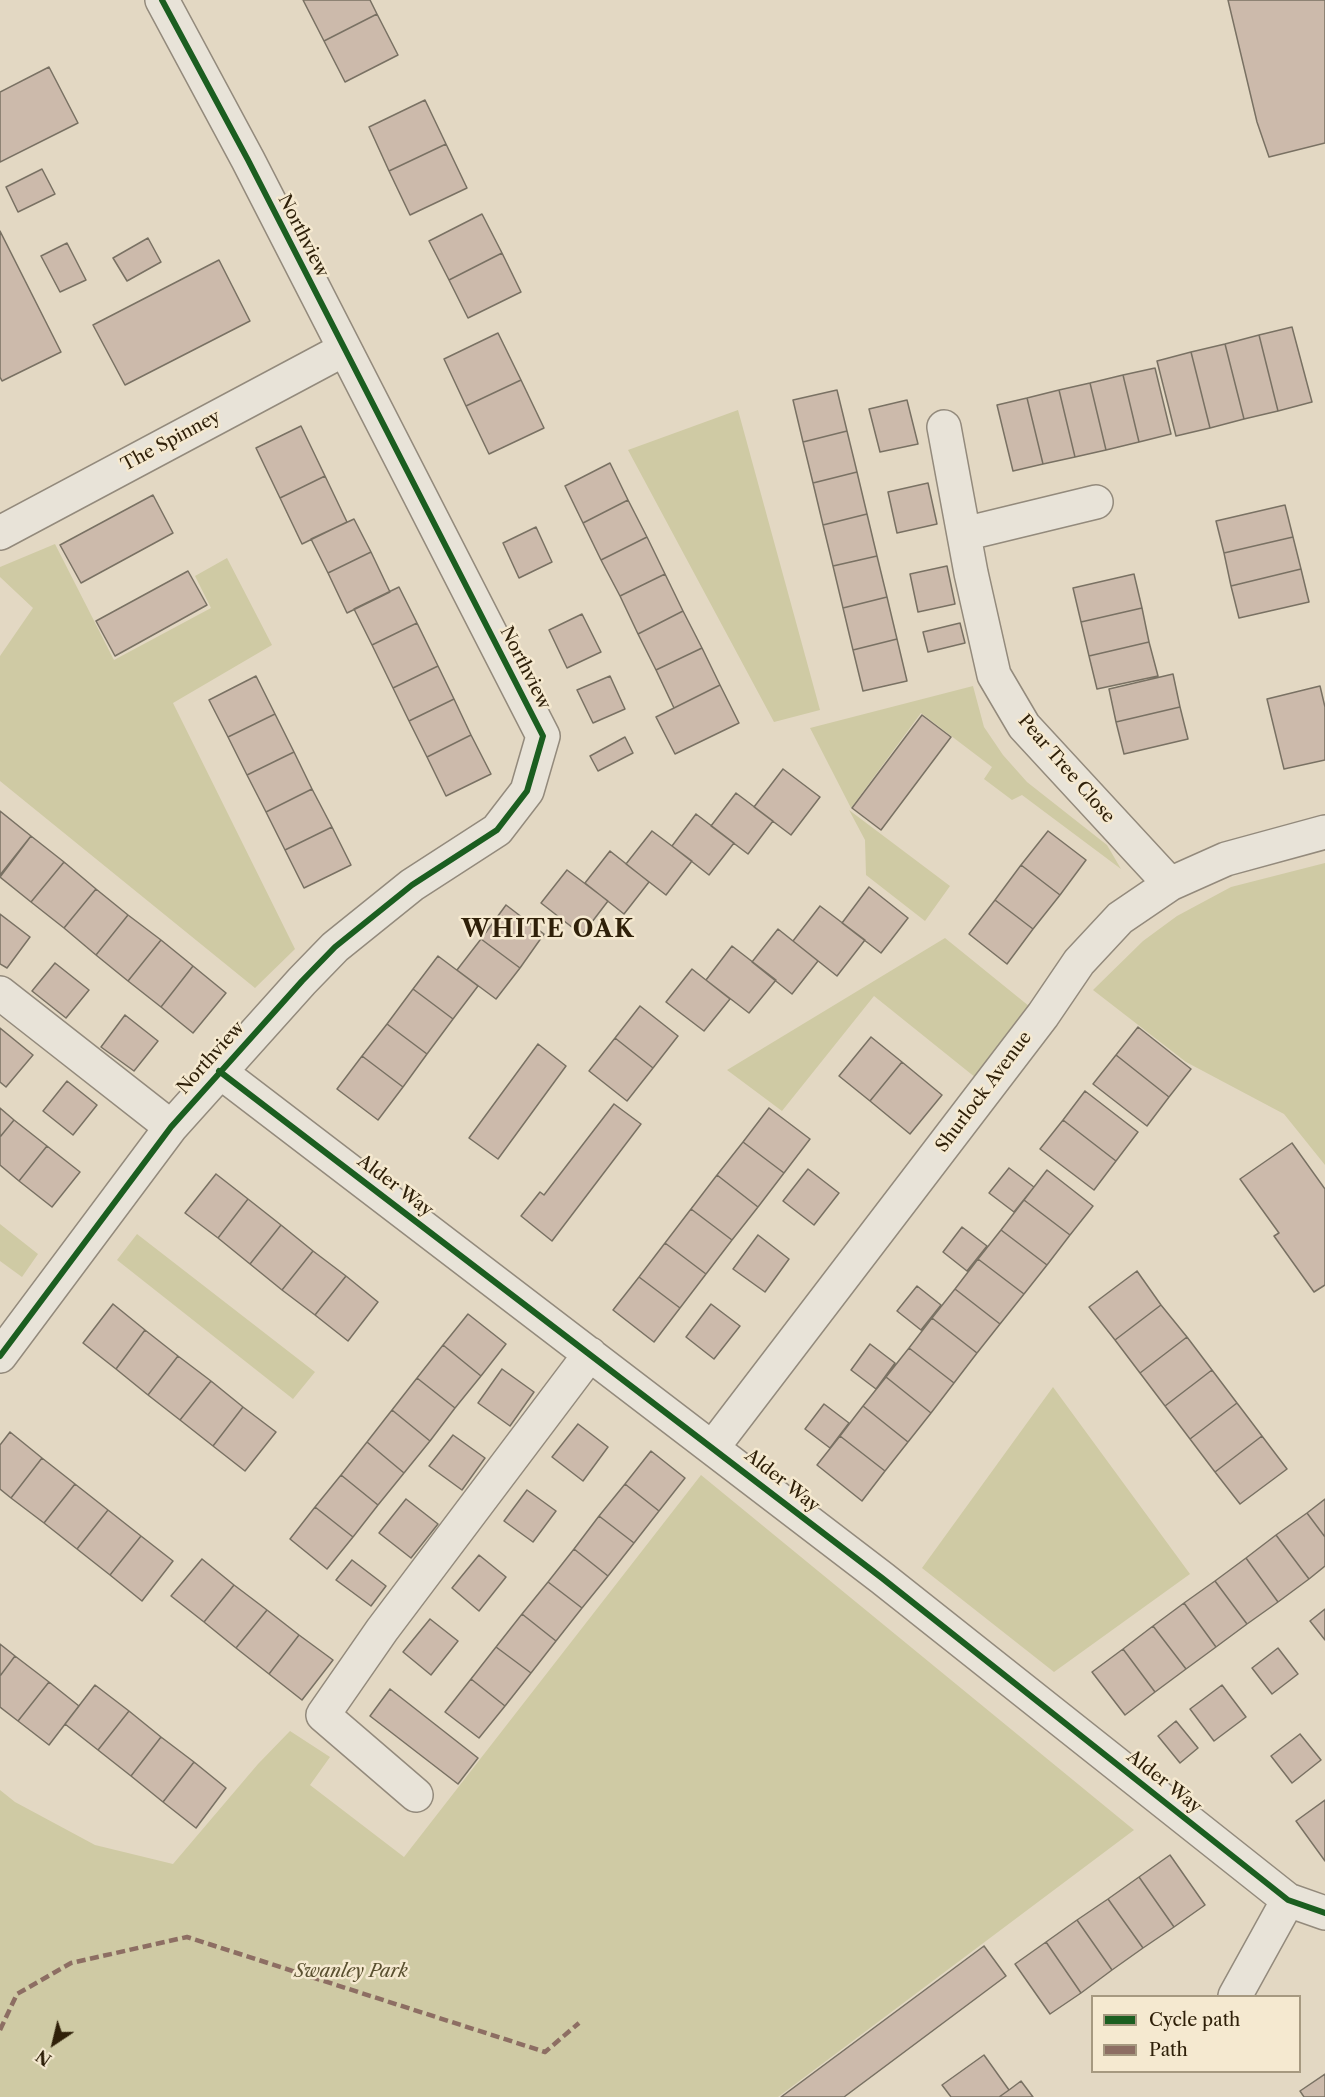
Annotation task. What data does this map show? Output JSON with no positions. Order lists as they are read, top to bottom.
{
  "streets": {
    "street": [
      "Northview",
      "The Spinney",
      "Pear Tree Close",
      "Shurlock Avenue",
      "Alder Way"
    ]
  },
  "crossings": [
    ["Northview", "The Spinney"],
    ["Northview", "Alder Way"],
    ["Pear Tree Close", "Shurlock Avenue"],
    ["Shurlock Avenue", "Alder Way"]
  ],
  "districts": ["WHITE OAK"],
  "parks": ["Swanley Park"],
  "legend": ["Cycle path", "Path"],
  "north": "bottom left"
}
